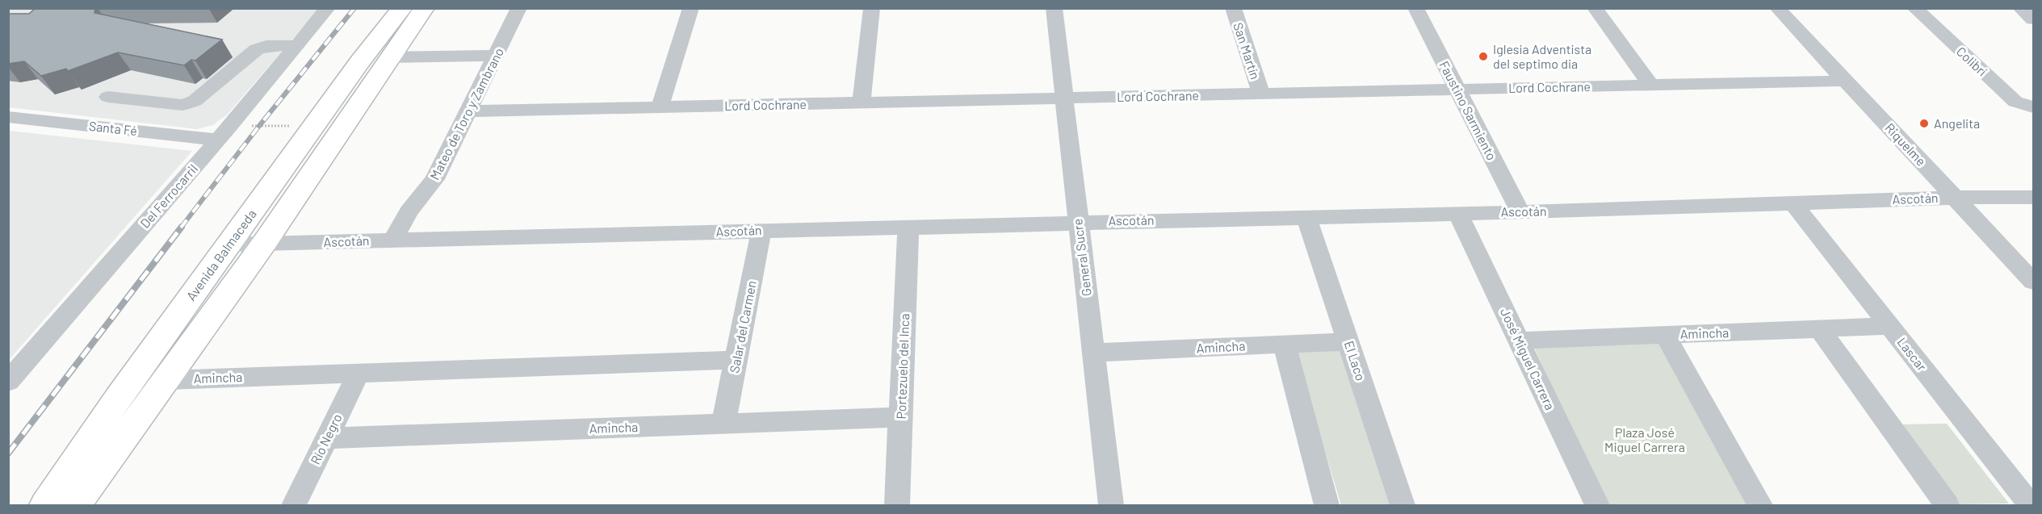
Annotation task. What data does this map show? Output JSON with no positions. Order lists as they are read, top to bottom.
{
  "streets": {
    "main road": ["Avenida Balmaceda"],
    "street": [
      "San Martín",
      "Colibrí",
      "Lord Cochrane",
      "Faustino Sarmiento",
      "Mateo de Toro y Zambrano",
      "Santa Fé",
      "Riquelme",
      "Del Ferrocarril",
      "Ascotán",
      "General Sucre",
      "Salar del Carmen",
      "Amincha",
      "Lascar",
      "José Miguel Carrera",
      "El Laco",
      "Portezuelo del Inca",
      "Río Negro"
    ]
  },
  "crossings": [
    ["San Martín", "Lord Cochrane"],
    ["Lord Cochrane", "Faustino Sarmiento"],
    ["Lord Cochrane", "Mateo de Toro y Zambrano"],
    ["Lord Cochrane", "Riquelme"],
    ["Lord Cochrane", "General Sucre"],
    ["Faustino Sarmiento", "Ascotán"],
    ["Mateo de Toro y Zambrano", "Ascotán"],
    ["Santa Fé", "Del Ferrocarril"],
    ["Riquelme", "Ascotán"],
    ["Ascotán", "Avenida Balmaceda"],
    ["Ascotán", "General Sucre"],
    ["Ascotán", "Salar del Carmen"],
    ["Ascotán", "Lascar"],
    ["Ascotán", "José Miguel Carrera"],
    ["Ascotán", "El Laco"],
    ["Ascotán", "Portezuelo del Inca"],
    ["Avenida Balmaceda", "Amincha"],
    ["General Sucre", "Amincha"],
    ["Salar del Carmen", "Amincha"],
    ["Amincha", "Lascar"],
    ["Amincha", "José Miguel Carrera"],
    ["Amincha", "El Laco"],
    ["Amincha", "Portezuelo del Inca"],
    ["Amincha", "Río Negro"]
  ],
  "parks": ["Plaza José Miguel Carrera"],
  "places": ["Iglesia Adventista del septimo dia", "Angelita"]
}
